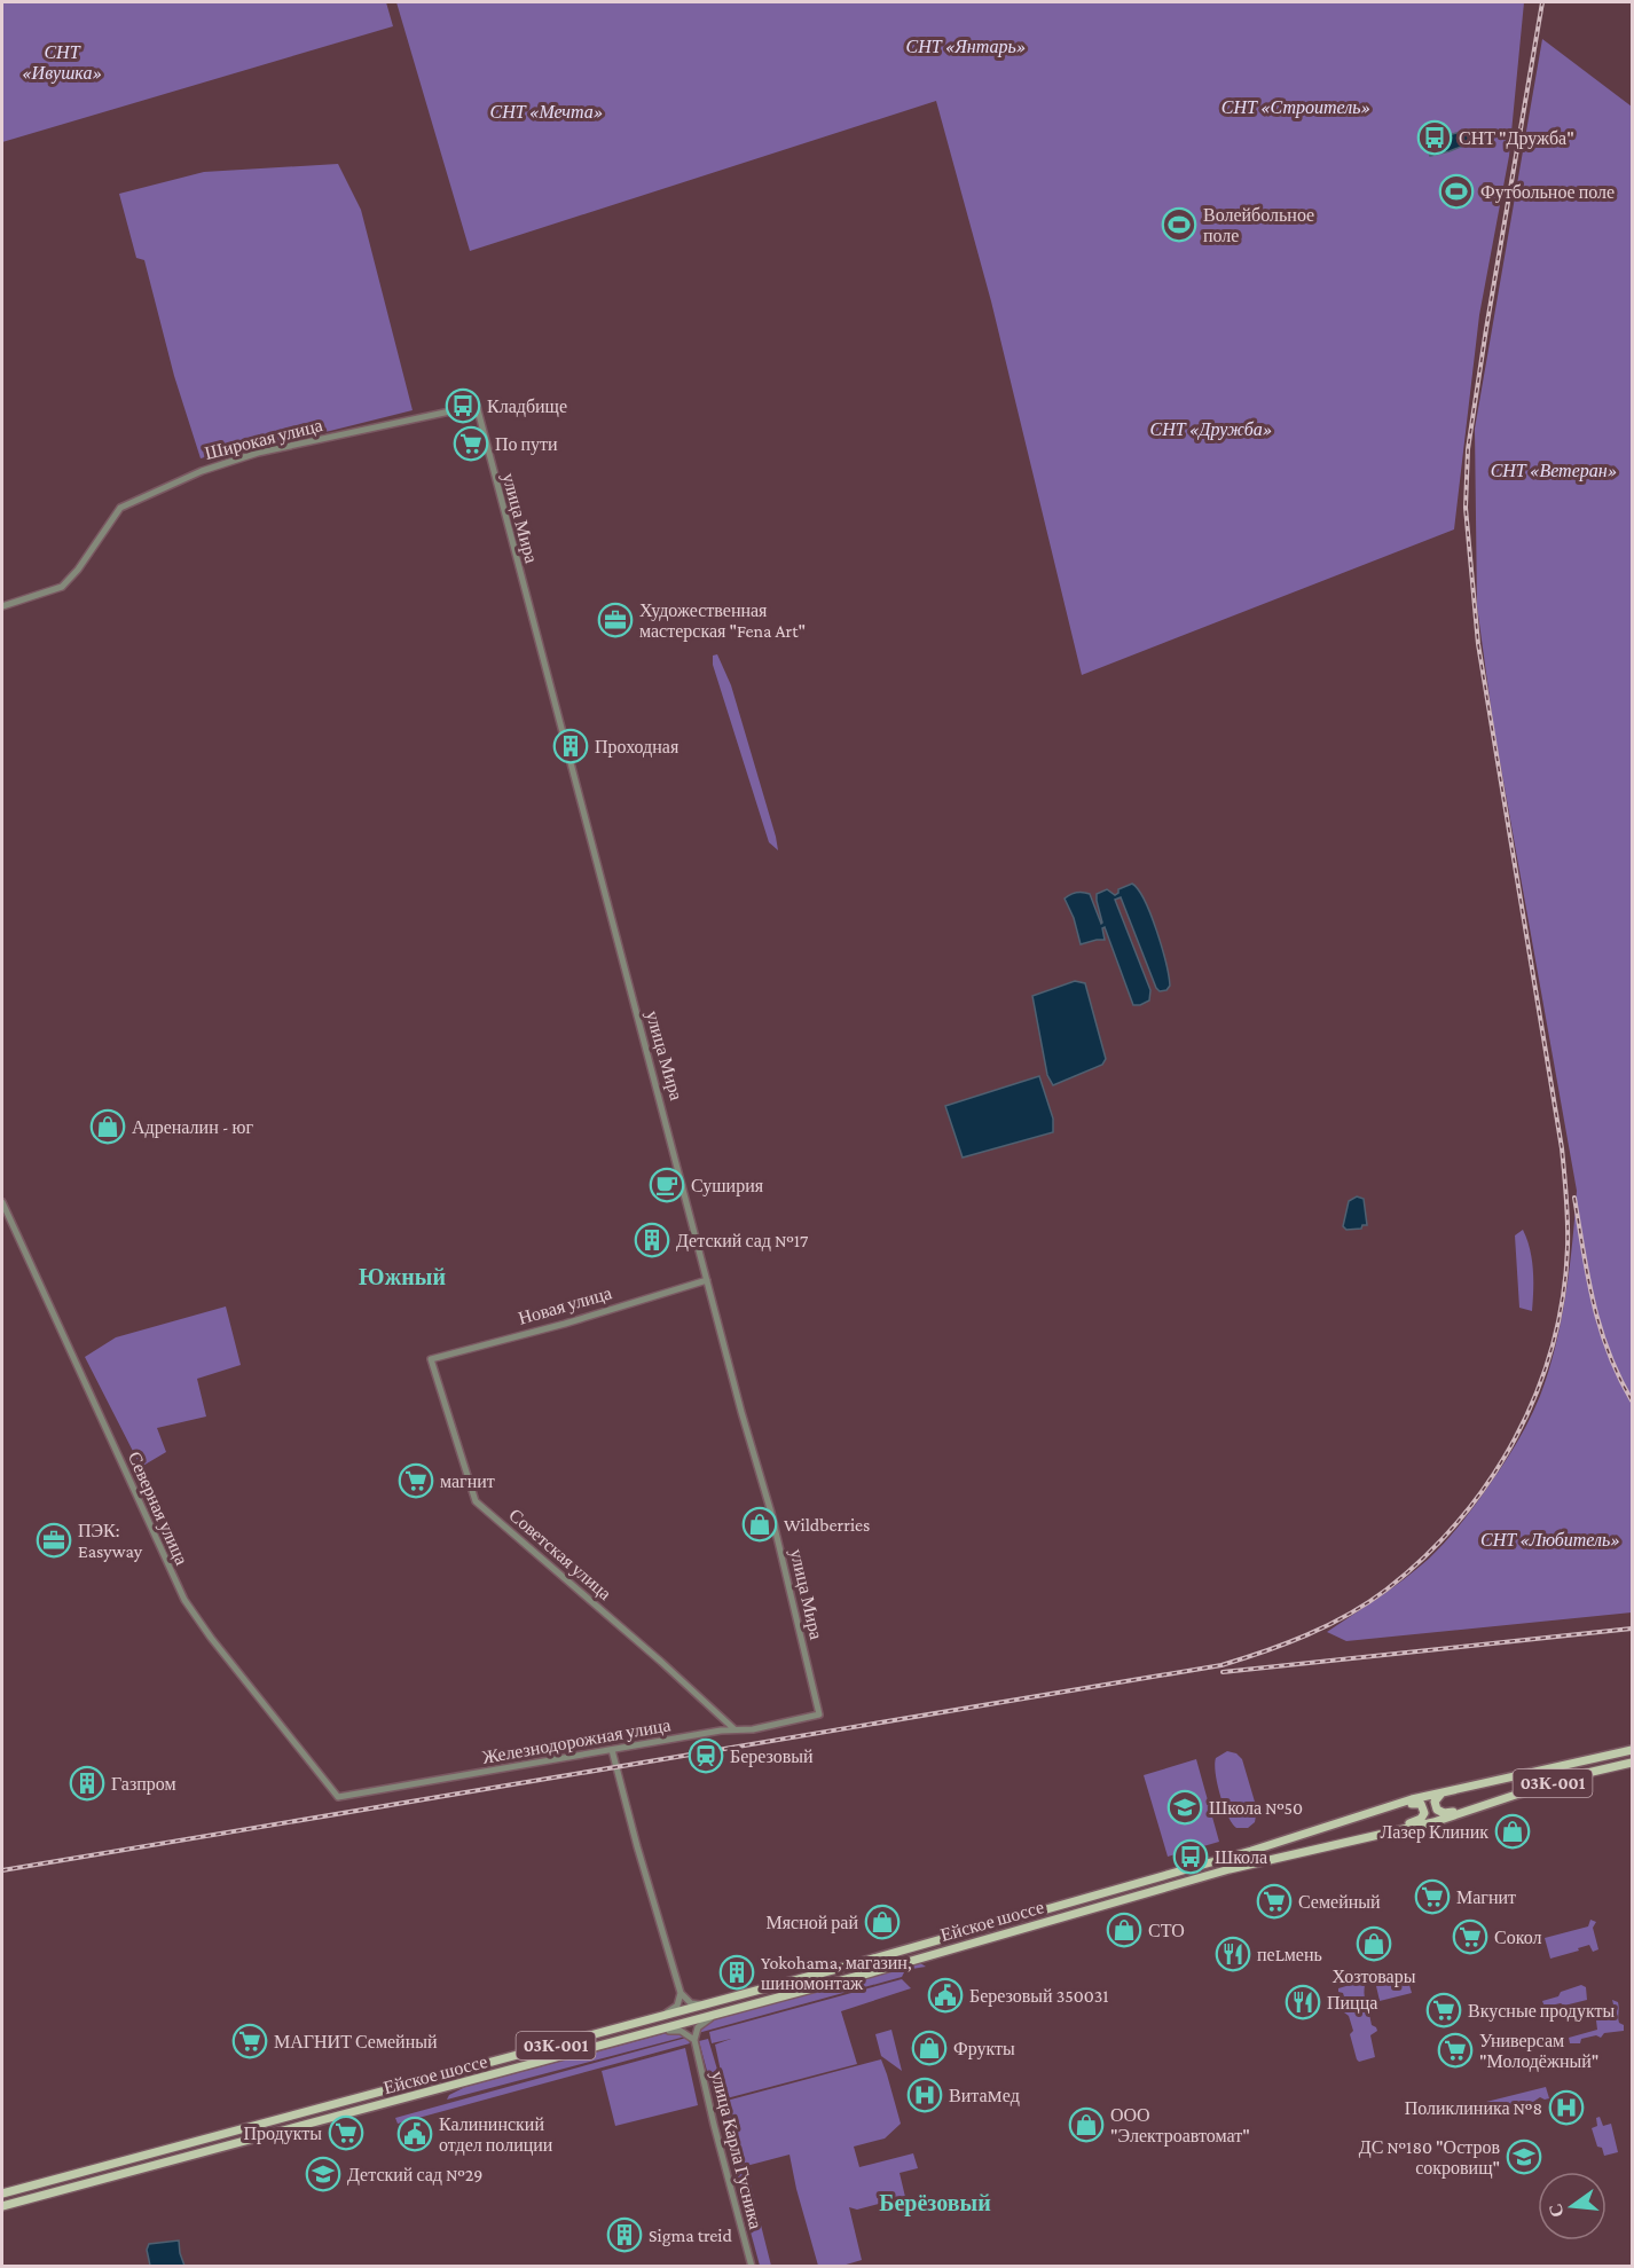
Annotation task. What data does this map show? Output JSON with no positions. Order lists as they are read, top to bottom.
{
  "streets": {
    "main road": ["03К-001", "Ейское шоссе"],
    "street": [
      "Широкая улица",
      "улица Мира",
      "Новая улица",
      "Северная улица",
      "Советская улица",
      "Железнодорожная улица",
      "улица Карла Гусника"
    ]
  },
  "crossings": [
    ["Широкая улица", "улица Мира"],
    ["улица Мира", "Новая улица"],
    ["улица Мира", "Железнодорожная улица"],
    ["Новая улица", "Советская улица"],
    ["Северная улица", "Железнодорожная улица"],
    ["Советская улица", "Железнодорожная улица"],
    ["03К-001", "Ейское шоссе"]
  ],
  "districts": ["Южный", "Берёзовый"],
  "parks": [
    "СНТ «Янтарь»",
    "СНТ «Ивушка»",
    "СНТ «Строитель»",
    "СНТ «Мечта»",
    "СНТ «Дружба»",
    "СНТ «Ветеран»",
    "СНТ «Любитель»"
  ],
  "places": {
    "bus stop": ["СНТ \"Дружба\"", "Кладбище", "Школа"],
    "sports": ["Футбольное поле", "Волейбольное поле"],
    "supermarket": [
      "По пути",
      "магнит",
      "Магнит",
      "Семейный",
      "Сокол",
      "Вкусные продукты",
      "МАГНИТ Семейный",
      "Универсам \"Молодёжный\"",
      "Продукты"
    ],
    "office": ["Художественная мастерская \"Fena Art\"", "ПЭК: Easyway"],
    "building": [
      "Проходная",
      "Детский сад №17",
      "Газпром",
      "Yokohama, магазин, шиномонтаж",
      "Sigma treid"
    ],
    "shop": [
      "Адреналин - юг",
      "Wildberries",
      "Лазер Клиник",
      "Мясной рай",
      "СТО",
      "Хозтовары",
      "Фрукты",
      "ООО \"Электроавтомат\""
    ],
    "cafe": ["Суширия"],
    "station": ["Березовый"],
    "school or university": ["Школа №50", "ДС №180 \"Остров сокровищ\"", "Детский сад №29"],
    "restaurant": ["пеLмень", "Пицца"],
    "public building": ["Березовый 350031", "Калининский отдел полиции"],
    "hospital": ["ВитаMед", "Поликлиника №8"]
  },
  "north": "left"
}
